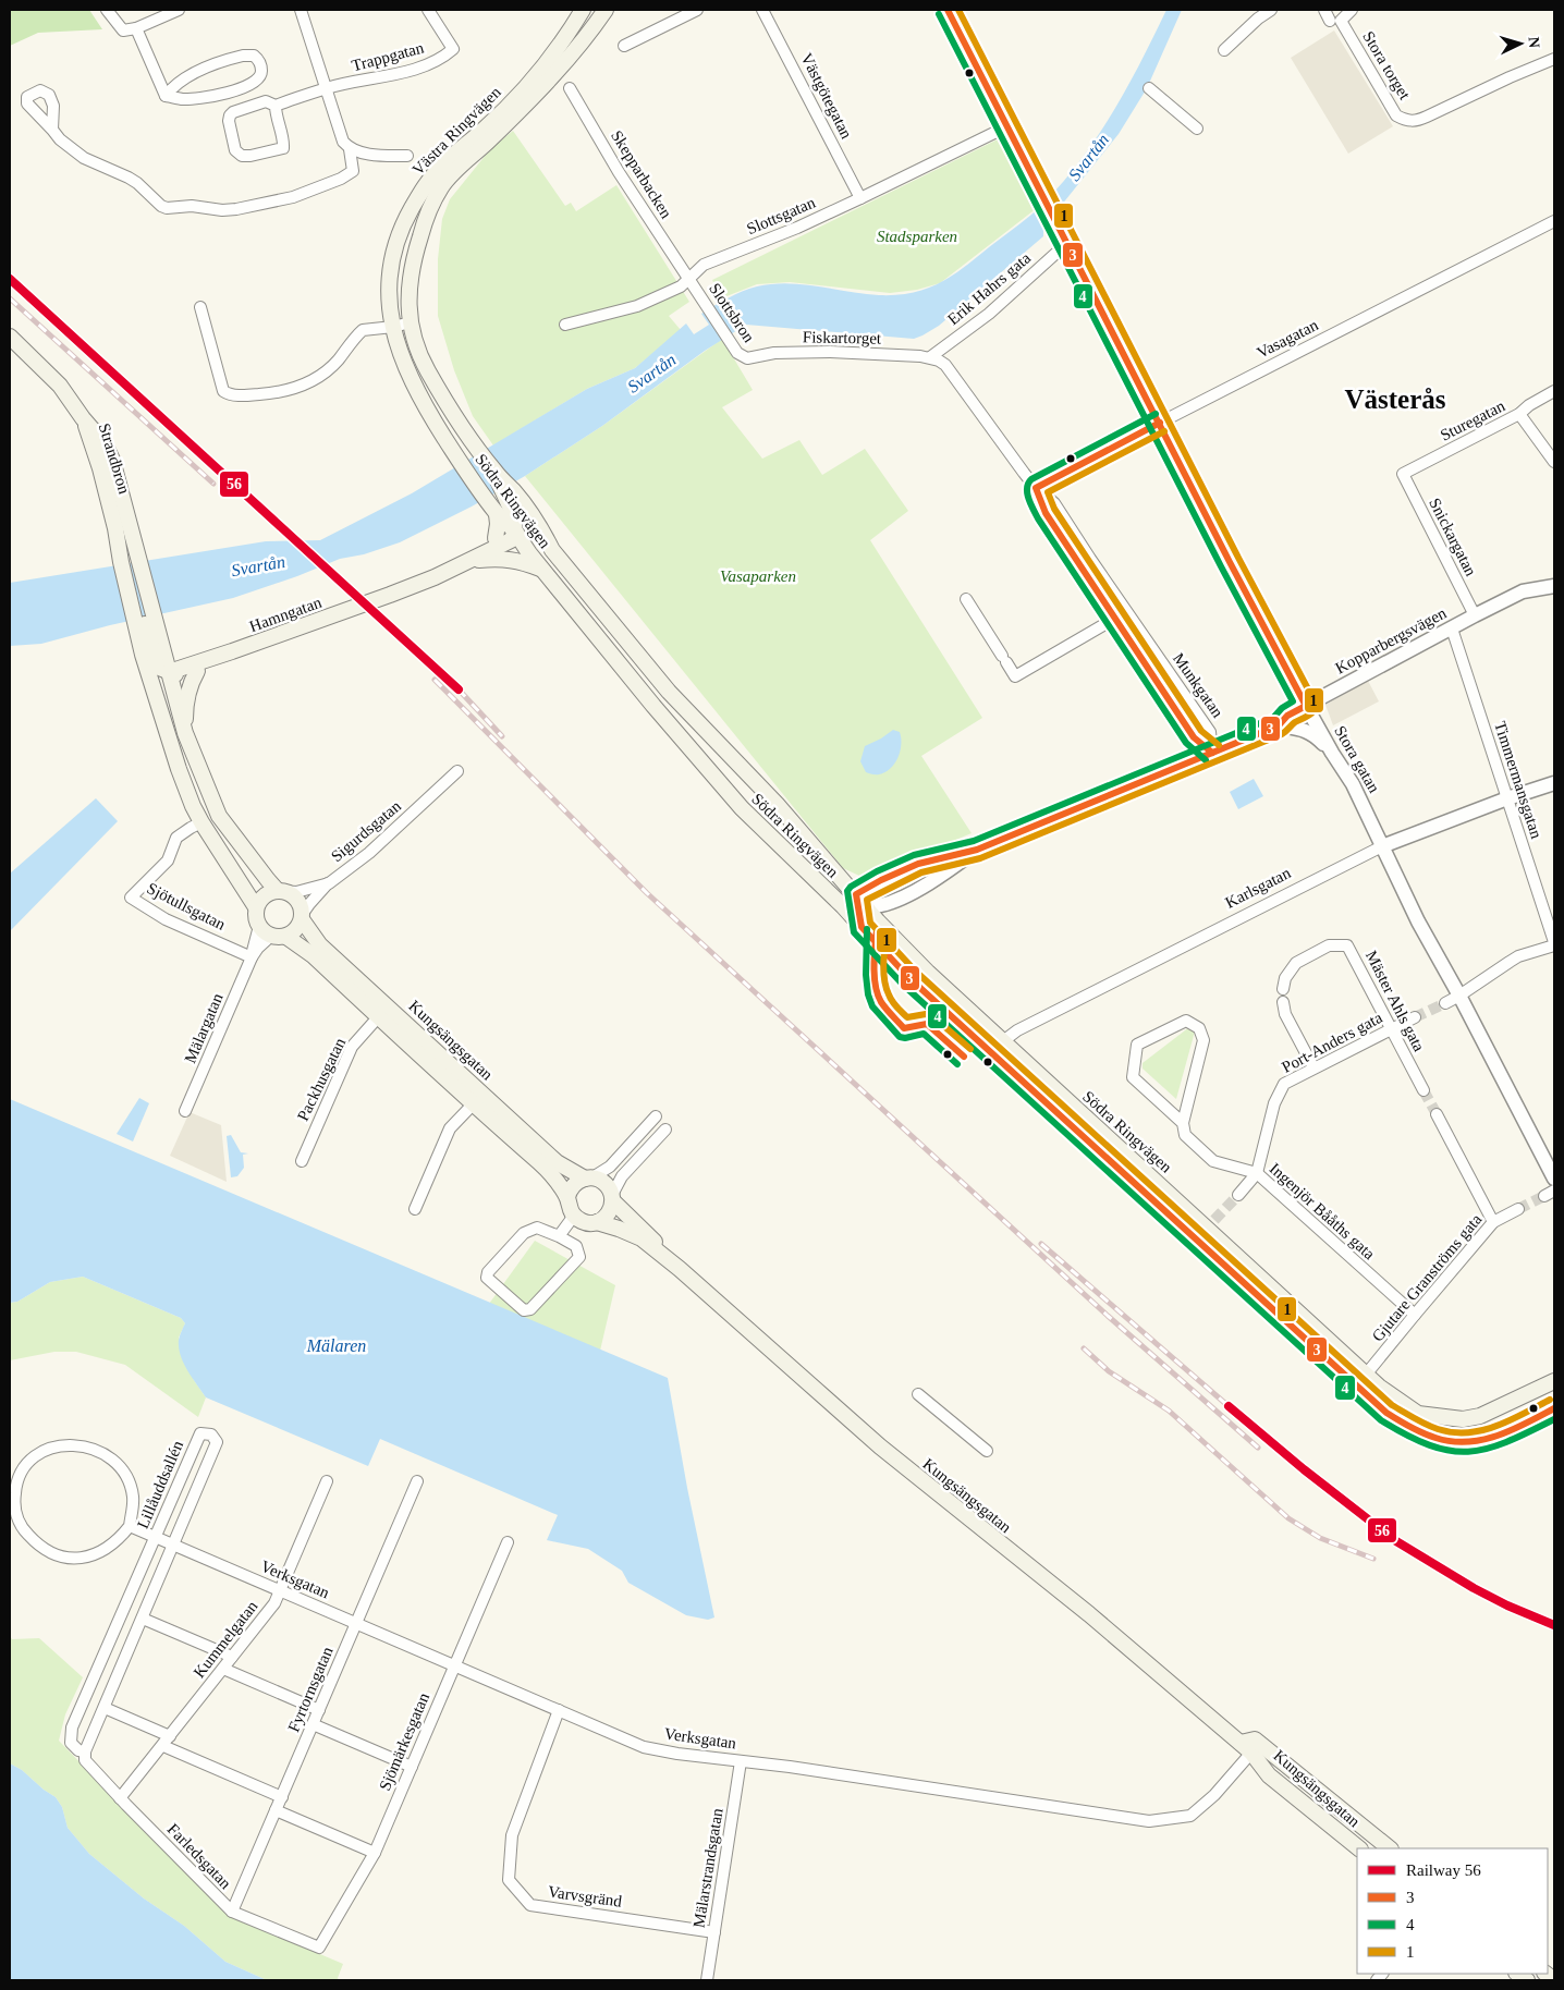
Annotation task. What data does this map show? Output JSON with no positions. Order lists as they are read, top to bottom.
{
  "streets": {
    "main road": [
      "Västra Ringvägen",
      "Strandbron",
      "Södra Ringvägen",
      "Hamngatan",
      "Kungsängsgatan"
    ],
    "street": [
      "Trappgatan",
      "Stora torget",
      "Västgötegatan",
      "Skepparbacken",
      "Slottsgatan",
      "Erik Hahrs gata",
      "Slottsbron",
      "Fiskartorget",
      "Vasagatan",
      "Sturegatan",
      "Snickargatan",
      "Kopparbergsvägen",
      "Munkgatan",
      "Stora gatan",
      "Timmermansgatan",
      "Sigurdsgatan",
      "Karlsgatan",
      "Sjötullsgatan",
      "Mäster Ahls gata",
      "Mälargatan",
      "Port-Anders gata",
      "Packhusgatan",
      "Ingenjör Bååths gata",
      "Gjutare Granströms gata",
      "Lillåuddsallén",
      "Verksgatan",
      "Kummelgatan",
      "Fyrtornsgatan",
      "Sjömärkesgatan",
      "Farledsgatan",
      "Mälarstrandsgatan",
      "Varvsgränd"
    ]
  },
  "crossings": [
    ["Västgötegatan", "Slottsgatan"],
    ["Västra Ringvägen", "Södra Ringvägen"],
    ["Skepparbacken", "Slottsgatan"],
    ["Skepparbacken", "Slottsbron"],
    ["Slottsgatan", "Slottsbron"],
    ["Slottsgatan", "Stora gatan"],
    ["Erik Hahrs gata", "Fiskartorget"],
    ["Erik Hahrs gata", "Munkgatan"],
    ["Erik Hahrs gata", "Stora gatan"],
    ["Slottsbron", "Fiskartorget"],
    ["Fiskartorget", "Munkgatan"],
    ["Vasagatan", "Munkgatan"],
    ["Vasagatan", "Stora gatan"],
    ["Sturegatan", "Snickargatan"],
    ["Södra Ringvägen", "Hamngatan"],
    ["Södra Ringvägen", "Kopparbergsvägen"],
    ["Södra Ringvägen", "Karlsgatan"],
    ["Södra Ringvägen", "Gjutare Granströms gata"],
    ["Snickargatan", "Kopparbergsvägen"],
    ["Kopparbergsvägen", "Munkgatan"],
    ["Kopparbergsvägen", "Stora gatan"],
    ["Kopparbergsvägen", "Timmermansgatan"],
    ["Stora gatan", "Karlsgatan"],
    ["Timmermansgatan", "Karlsgatan"],
    ["Sigurdsgatan", "Mälargatan"],
    ["Sigurdsgatan", "Kungsängsgatan"],
    ["Sjötullsgatan", "Mälargatan"],
    ["Mäster Ahls gata", "Port-Anders gata"],
    ["Mälargatan", "Kungsängsgatan"],
    ["Kungsängsgatan", "Packhusgatan"],
    ["Kungsängsgatan", "Verksgatan"],
    ["Port-Anders gata", "Ingenjör Bååths gata"],
    ["Ingenjör Bååths gata", "Gjutare Granströms gata"],
    ["Lillåuddsallén", "Verksgatan"],
    ["Lillåuddsallén", "Farledsgatan"],
    ["Verksgatan", "Kummelgatan"],
    ["Verksgatan", "Fyrtornsgatan"],
    ["Verksgatan", "Sjömärkesgatan"],
    ["Verksgatan", "Mälarstrandsgatan"],
    ["Verksgatan", "Varvsgränd"],
    ["Kummelgatan", "Farledsgatan"],
    ["Fyrtornsgatan", "Farledsgatan"],
    ["Sjömärkesgatan", "Farledsgatan"],
    ["Mälarstrandsgatan", "Varvsgränd"]
  ],
  "districts": ["Västerås"],
  "water": ["Svartån", "Mälaren"],
  "parks": ["Stadsparken", "Vasaparken"],
  "lines": [
    "transit line 3",
    "transit line 1",
    "transit line 4",
    "rail line 56"
  ],
  "legend": [
    "Railway 56",
    "3",
    "4",
    "1"
  ],
  "north": "right"
}
